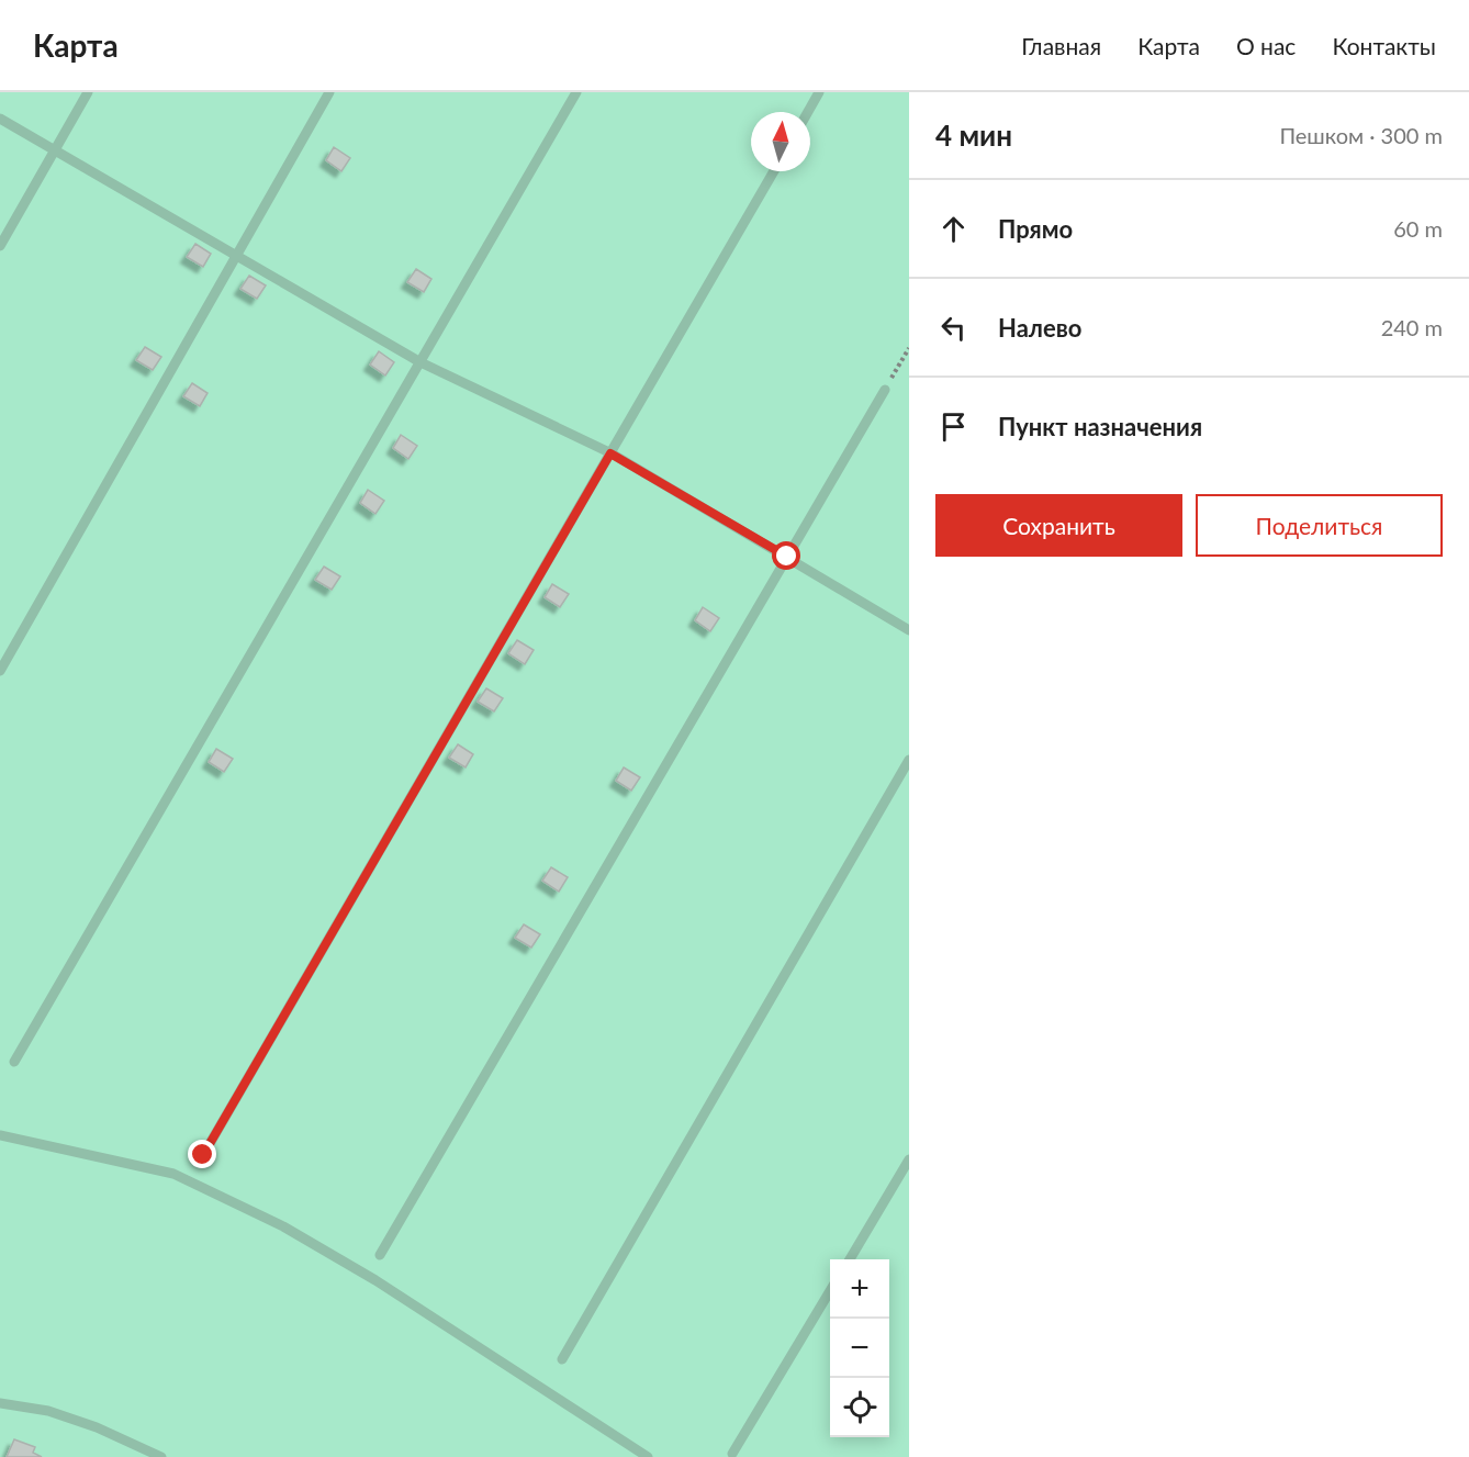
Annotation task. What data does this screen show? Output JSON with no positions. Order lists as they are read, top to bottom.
{
  "north": "top",
  "page": {
    "header": "Карта",
    "nav": [
      "Главная",
      "Карта",
      "О нас",
      "Контакты"
    ],
    "heading": ["4 мин", "Пешком · 300 m"],
    "list": [
      ["Прямо", "60 m"],
      ["Налево", "240 m"],
      "Пункт назначения"
    ],
    "buttons": ["Сохранить", "Поделиться"],
    "map_buttons": ["+", "−"]
  }
}
